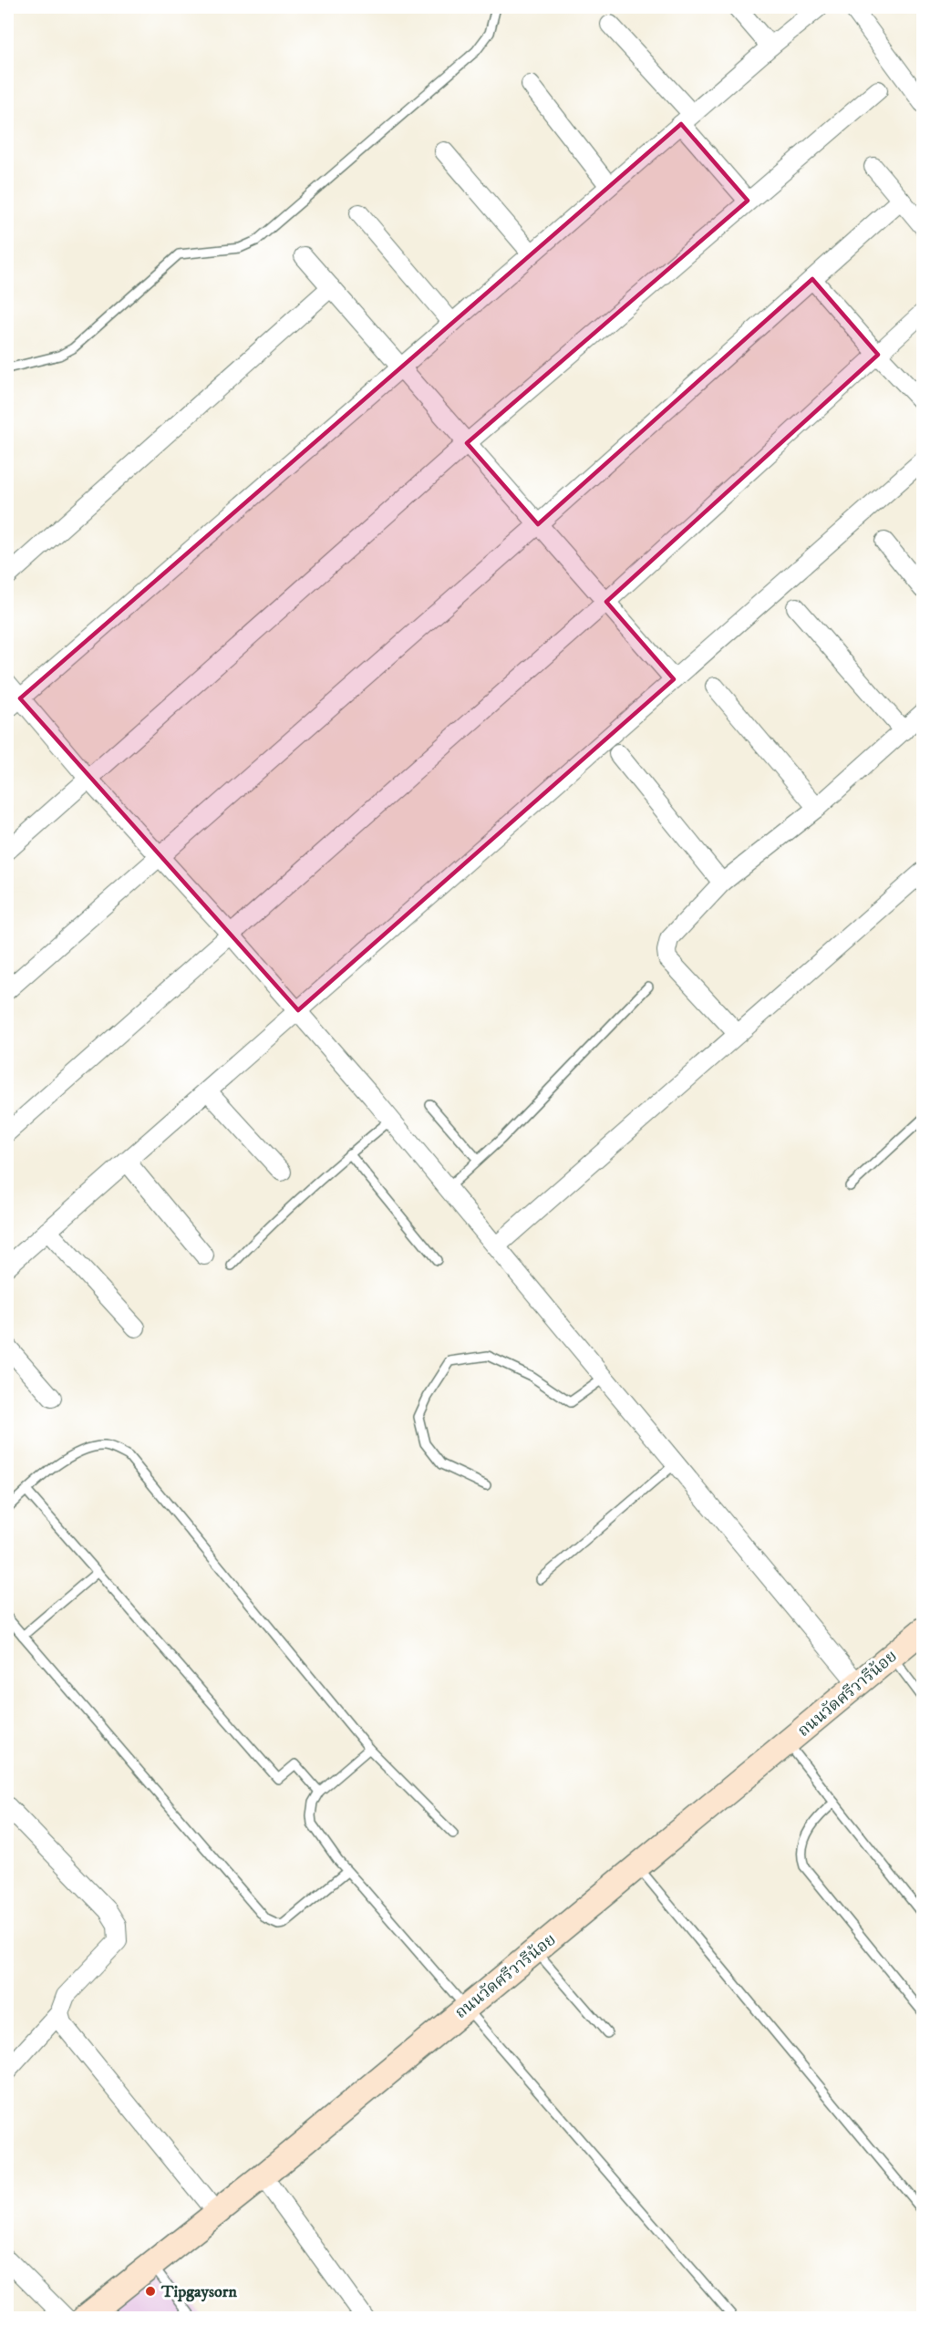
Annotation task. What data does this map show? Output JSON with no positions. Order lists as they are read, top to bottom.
{
  "streets": {
    "main road": ["ถนนวัดศรีวารีน้อย"]
  },
  "places": ["Tipgaysorn"]
}
